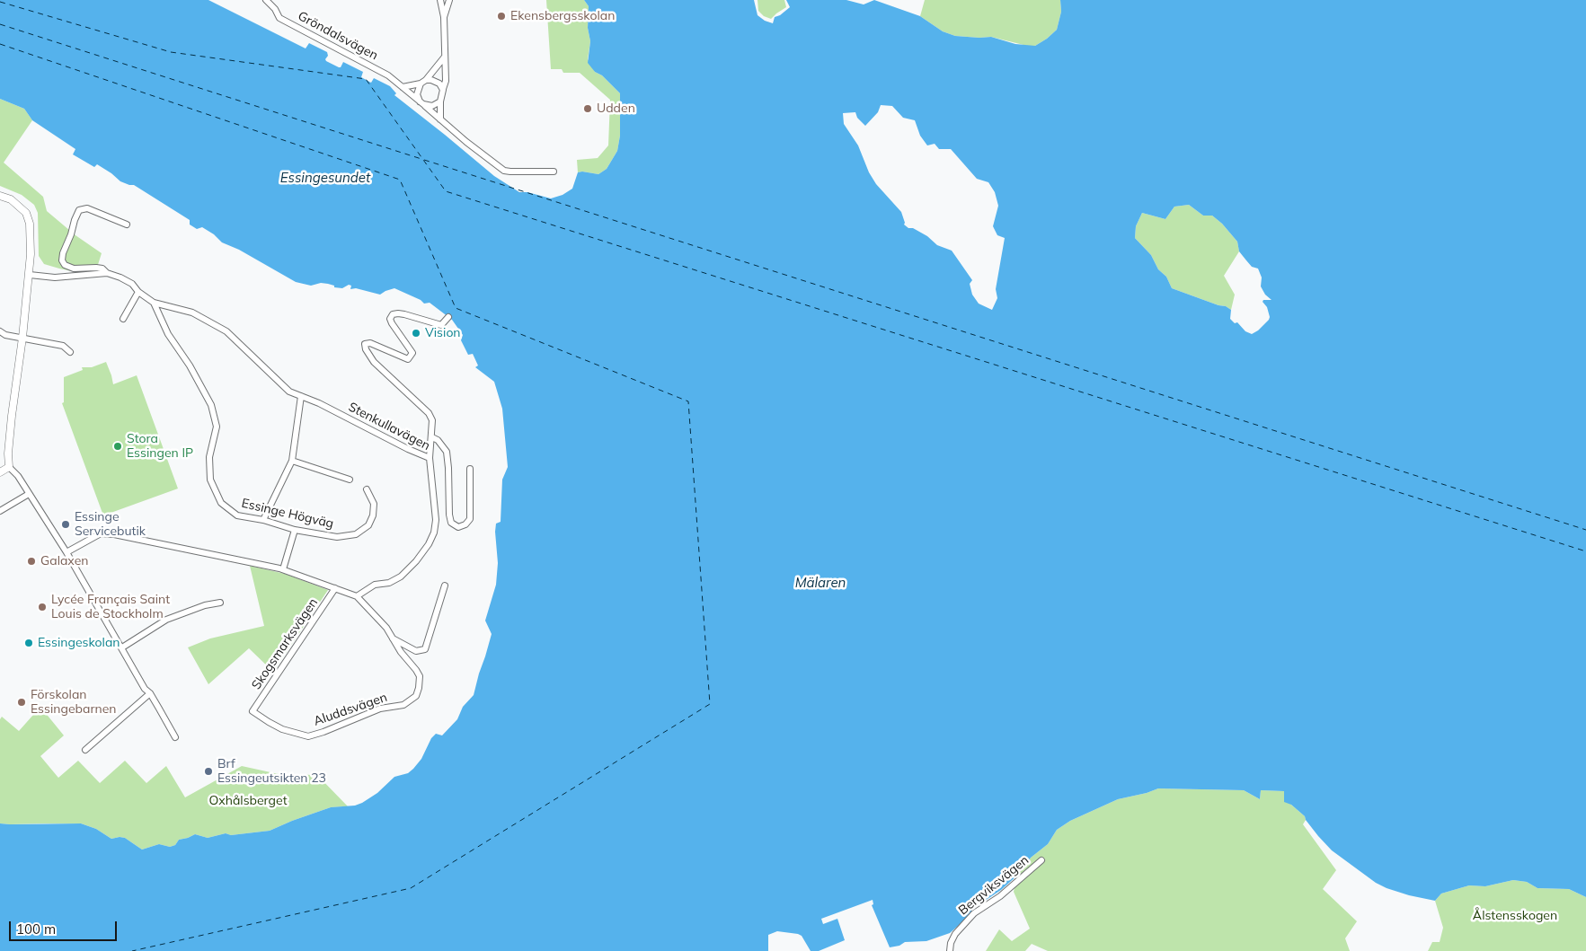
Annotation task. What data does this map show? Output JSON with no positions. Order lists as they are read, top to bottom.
{
  "streets": {
    "street": [
      "Gröndalsvägen",
      "Stenkullavägen",
      "Essinge Högväg",
      "Skogsmarksvägen",
      "Aluddsvägen",
      "Bergviksvägen"
    ]
  },
  "crossings": [
    ["Stenkullavägen", "Essinge Högväg"],
    ["Stenkullavägen", "Aluddsvägen"],
    ["Skogsmarksvägen", "Aluddsvägen"]
  ],
  "water": ["Essingesundet", "Mälaren"],
  "parks": ["Oxhålsberget", "Ålstensskogen"],
  "places": [
    "Ekensbergsskolan",
    "Udden",
    "Vision",
    "Stora Essingen IP",
    "Essinge Servicebutik",
    "Galaxen",
    "Lycée Français Saint Louis de Stockholm",
    "Essingeskolan",
    "Förskolan Essingebarnen",
    "Brf Essingeutsikten 23"
  ],
  "scale_bar": "100 m"
}
